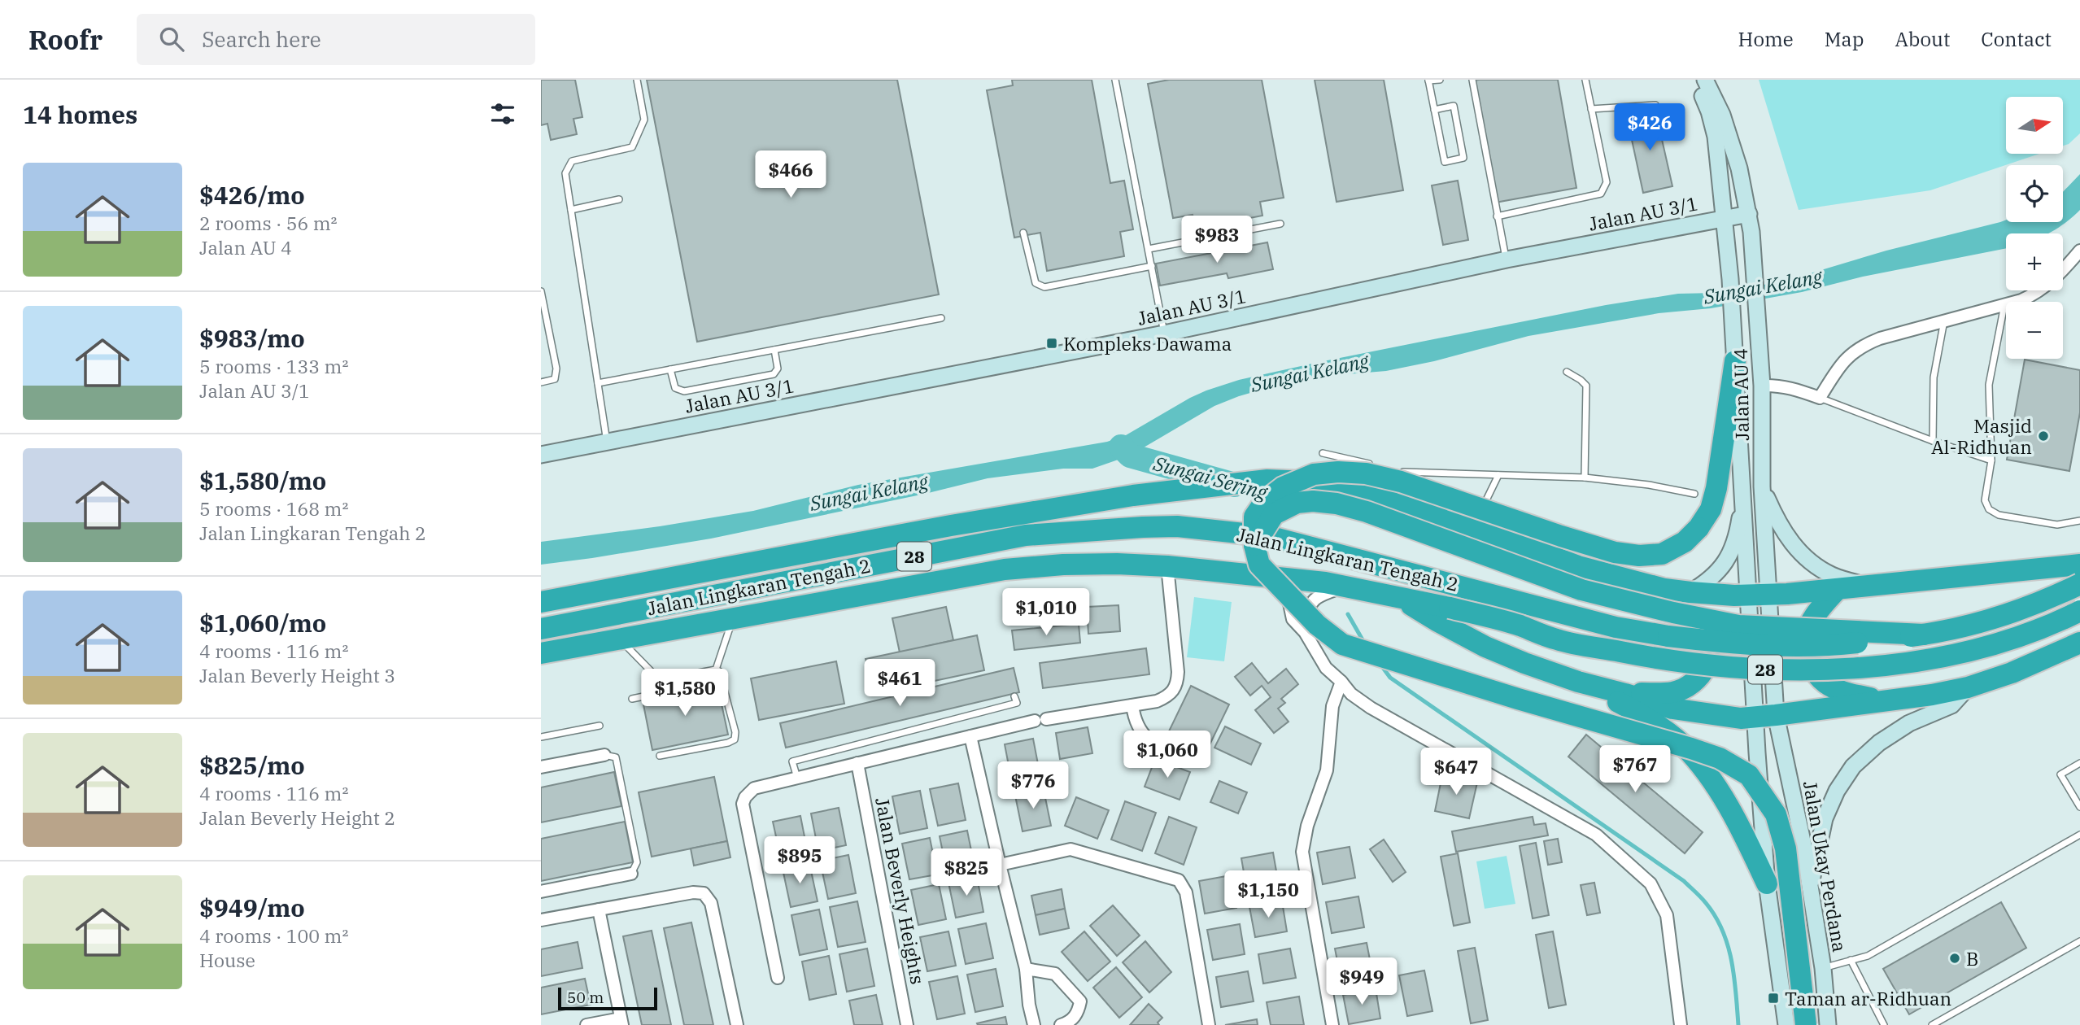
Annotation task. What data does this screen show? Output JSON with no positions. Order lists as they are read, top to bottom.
{
  "streets": {
    "highway": ["28", "Jalan Lingkaran Tengah 2"],
    "street": [
      "Jalan AU 3/1",
      "Jalan AU 4",
      "Jalan Ukay Perdana",
      "Jalan Beverly Heights"
    ]
  },
  "crossings": [
    ["Jalan AU 3/1", "Jalan AU 4"],
    ["Jalan AU 4", "Jalan Ukay Perdana"]
  ],
  "water": ["Sungai Kelang", "Sungai Sering"],
  "places": {
    "transit": ["Kompleks Dawama", "Taman ar-Ridhuan"],
    "other": ["Masjid Al-Ridhuan", "B"]
  },
  "scale_bar": "50 m",
  "north": "right",
  "page": {
    "header": "Roofr",
    "search": "Search here",
    "nav": [
      "Home",
      "Map",
      "About",
      "Contact"
    ],
    "heading": "14 homes",
    "map_buttons": ["+", "−"],
    "price": [
      "$426",
      "$466",
      "$983",
      "$1,010",
      "$461",
      "$1,580",
      "$1,060",
      "$767",
      "$647",
      "$776",
      "$895",
      "$825",
      "$1,150",
      "$949"
    ],
    "list": [
      {
        "name": "$426/mo",
        "note": "2 rooms · 56 m² · Jalan AU 4"
      },
      {
        "name": "$983/mo",
        "note": "5 rooms · 133 m² · Jalan AU 3/1"
      },
      {
        "name": "$1,580/mo",
        "note": "5 rooms · 168 m² · Jalan Lingkaran Tengah 2"
      },
      {
        "name": "$1,060/mo",
        "note": "4 rooms · 116 m² · Jalan Beverly Height 3"
      },
      {
        "name": "$825/mo",
        "note": "4 rooms · 116 m² · Jalan Beverly Height 2"
      },
      {
        "name": "$949/mo",
        "note": "4 rooms · 100 m² · House"
      }
    ],
    "scale": "50 m"
  }
}
